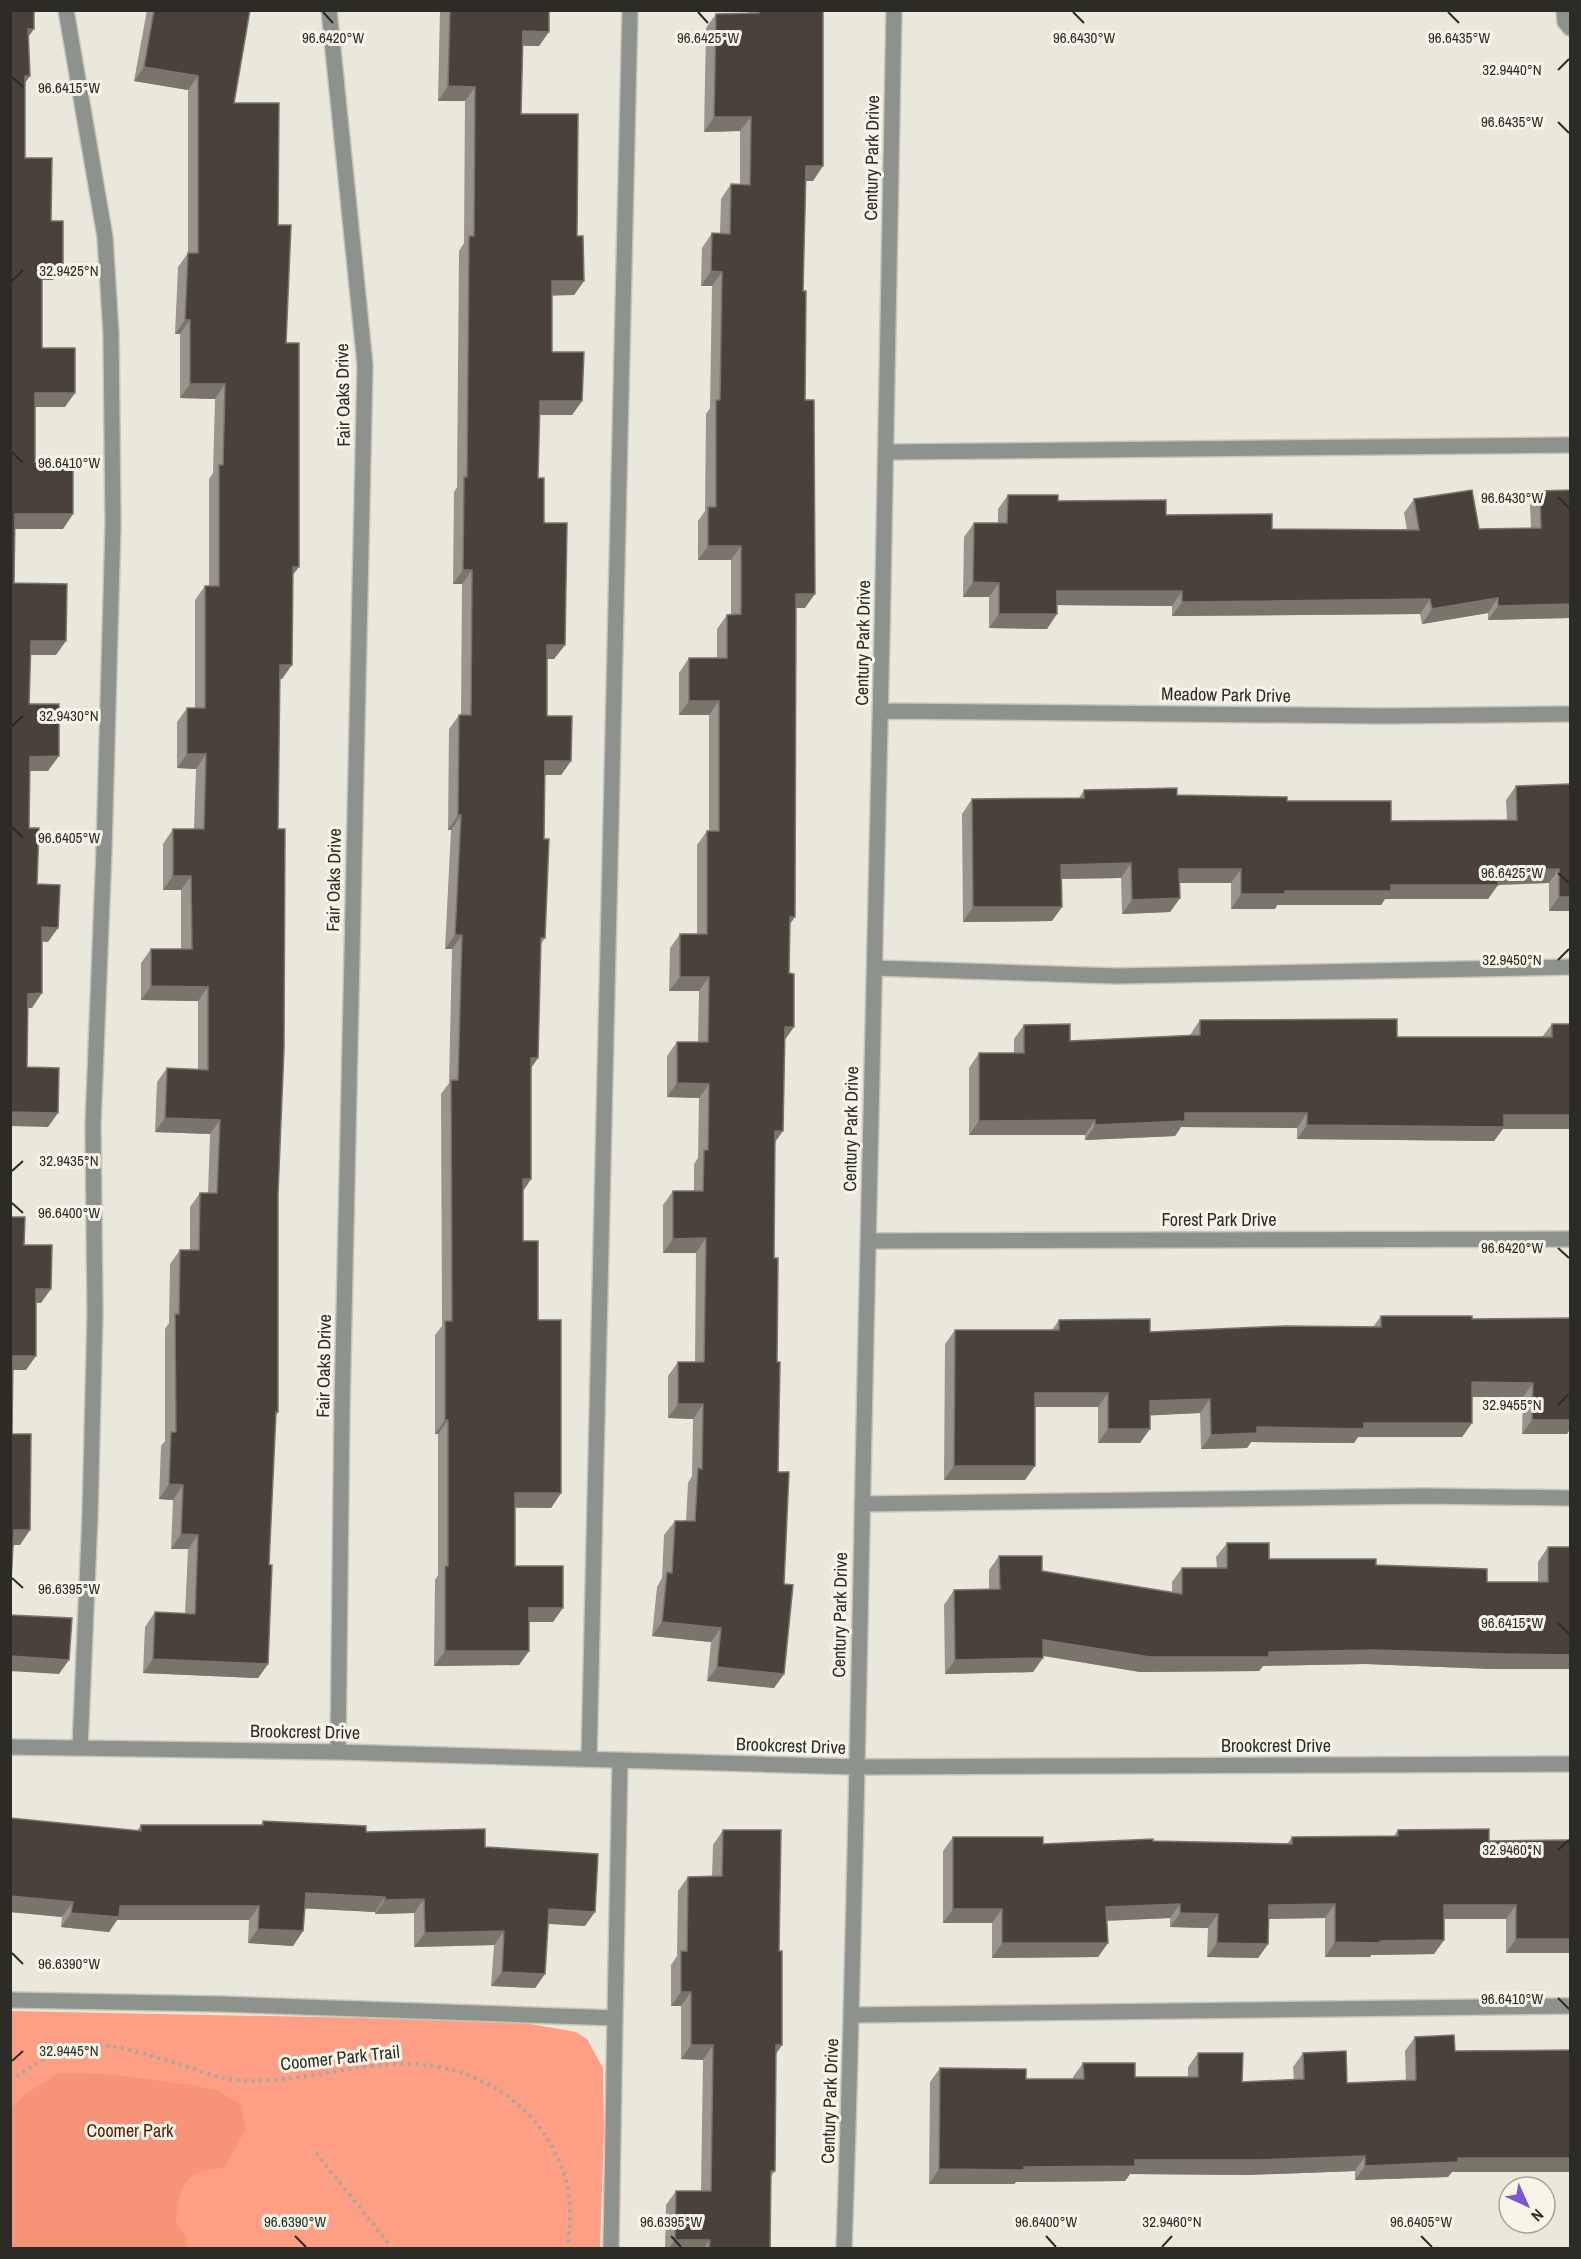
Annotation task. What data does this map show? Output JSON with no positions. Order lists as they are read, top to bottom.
{
  "streets": {
    "street": [
      "Century Park Drive",
      "Fair Oaks Drive",
      "Meadow Park Drive",
      "Forest Park Drive",
      "Brookcrest Drive"
    ],
    "path": ["Coomer Park Trail"]
  },
  "crossings": [
    ["Century Park Drive", "Meadow Park Drive"],
    ["Century Park Drive", "Forest Park Drive"],
    ["Century Park Drive", "Brookcrest Drive"],
    ["Fair Oaks Drive", "Brookcrest Drive"]
  ],
  "parks": ["Coomer Park"],
  "north": "bottom right",
  "coordinates": [
    "96.6420°W",
    "96.6425°W",
    "96.6430°W",
    "96.6435°W",
    "32.9440°N",
    "96.6415°W",
    "32.9425°N",
    "96.6410°W",
    "32.9430°N",
    "96.6405°W",
    "32.9450°N",
    "32.9435°N",
    "96.6400°W",
    "32.9455°N",
    "96.6395°W",
    "32.9460°N",
    "96.6390°W",
    "32.9445°N"
  ]
}
